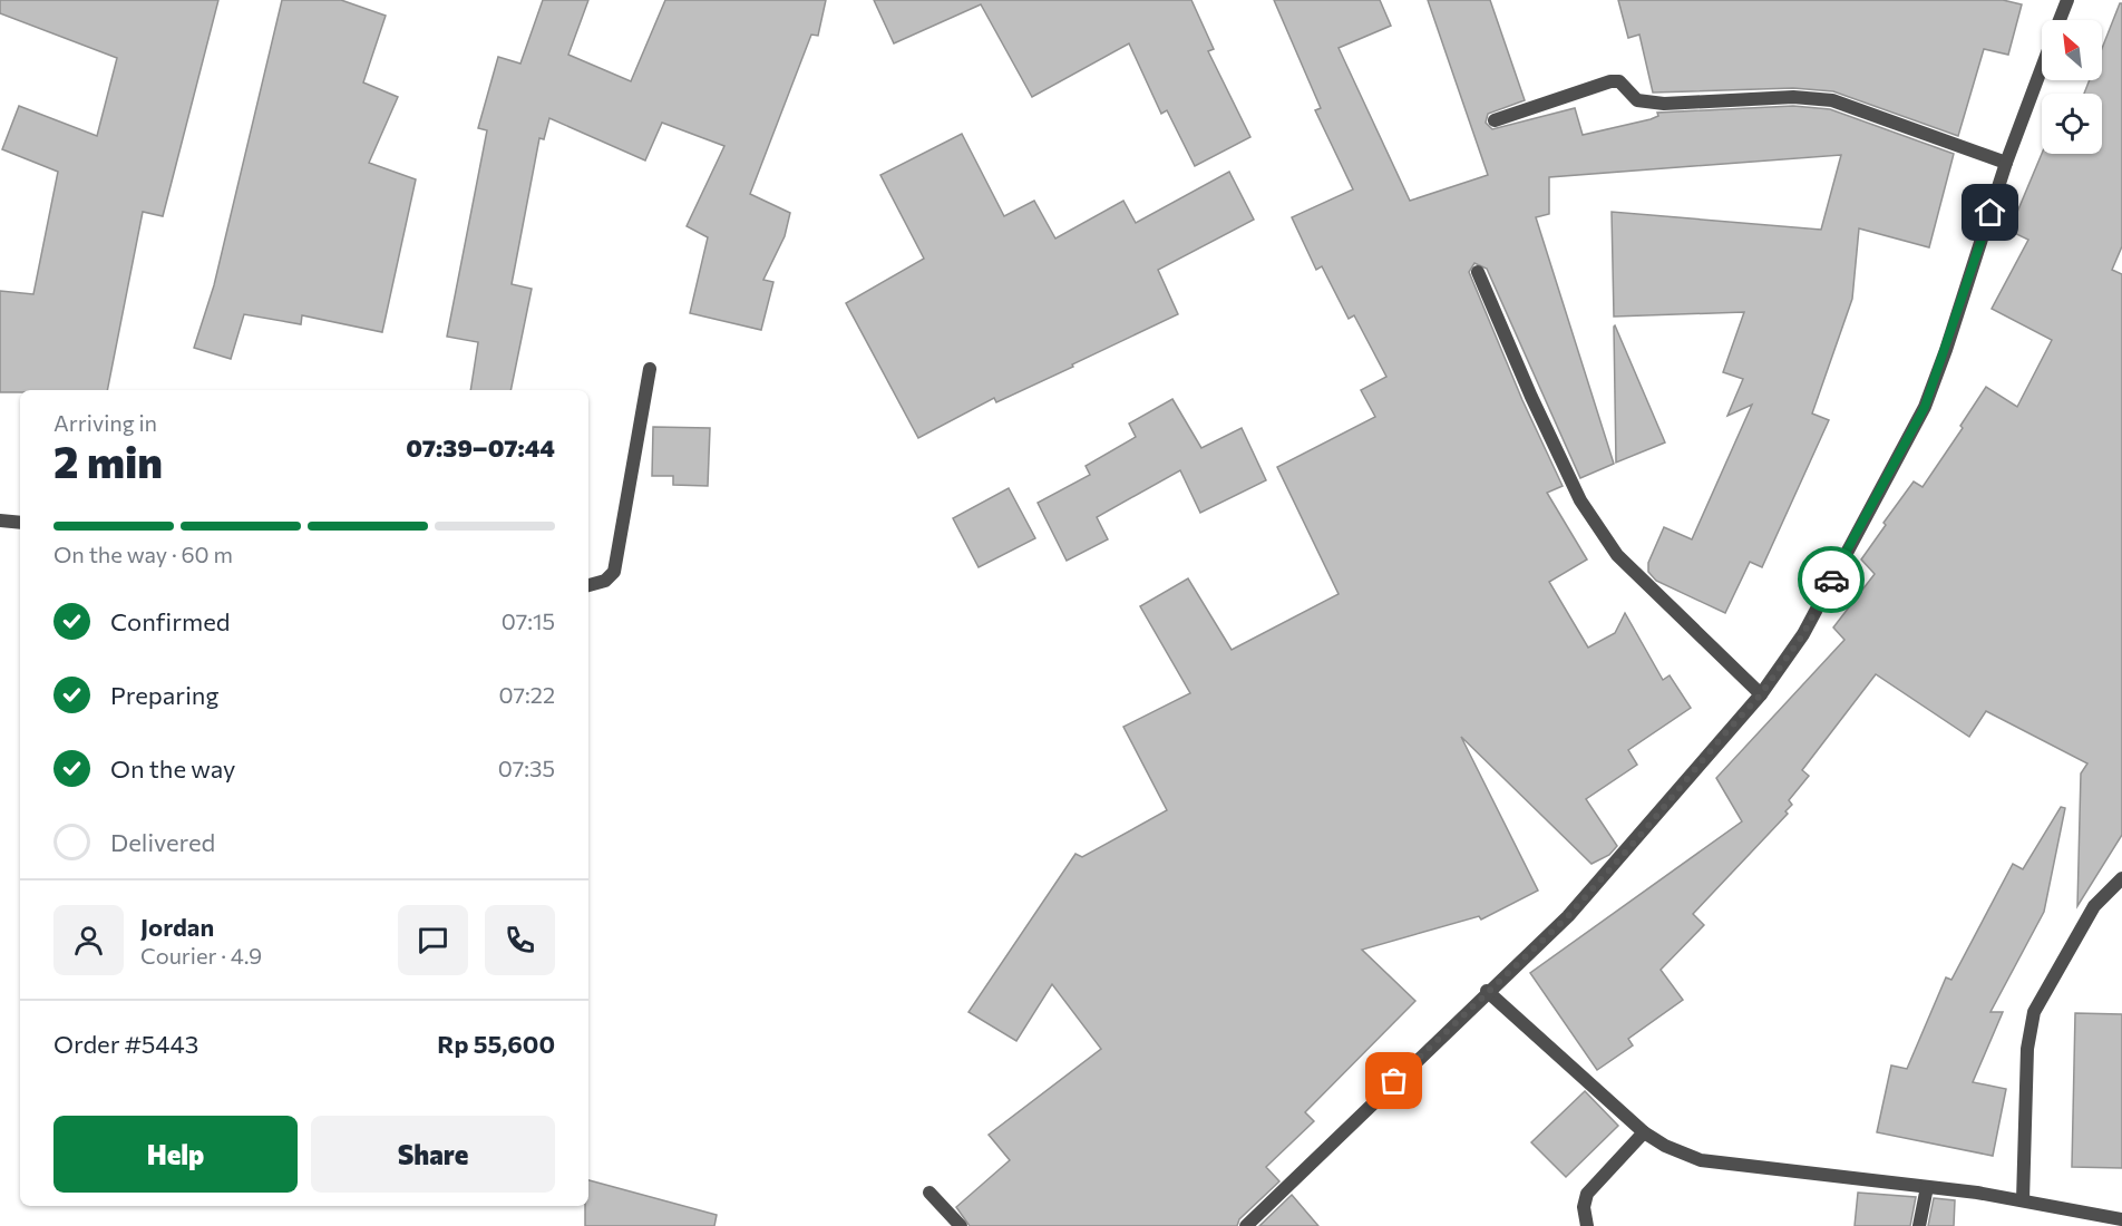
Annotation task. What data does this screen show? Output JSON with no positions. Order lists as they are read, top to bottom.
{
  "north": "top left",
  "page": {
    "heading": ["2 min", "Arriving in", "07:39–07:44"],
    "panel": [
      "Jordan",
      "Courier · 4.9",
      "Order #5443",
      "Rp 55,600"
    ],
    "bar": "On the way · 60 m",
    "list": [
      ["Confirmed", "07:15"],
      ["Preparing", "07:22"],
      ["On the way", "07:35"],
      "Delivered"
    ],
    "buttons": ["Help", "Share"]
  }
}
